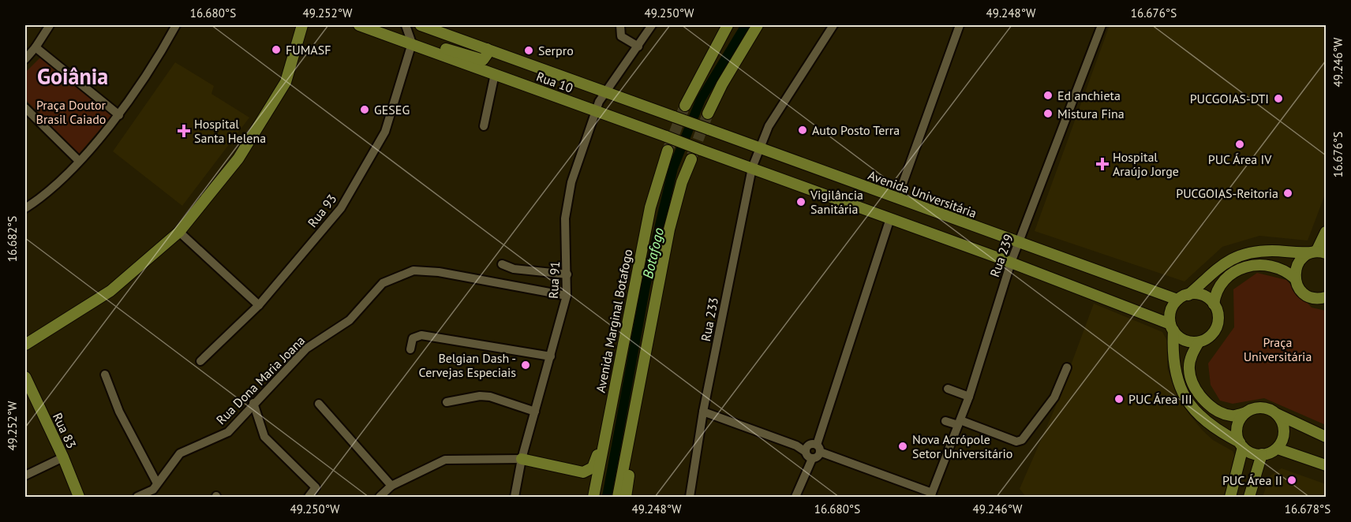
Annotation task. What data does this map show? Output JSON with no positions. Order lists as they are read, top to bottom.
{
  "streets": {
    "main road": [
      "Rua 10",
      "Avenida Universitária",
      "Avenida Marginal Botafogo",
      "Rua 83"
    ],
    "street": [
      "Rua 93",
      "Rua 239",
      "Rua 91",
      "Rua 233",
      "Rua Dona Maria Joana"
    ]
  },
  "crossings": [
    ["Rua 10", "Avenida Universitária"],
    ["Rua 10", "Rua 93"],
    ["Rua 10", "Rua 91"],
    ["Rua 10", "Rua 233"],
    ["Avenida Universitária", "Rua 239"],
    ["Avenida Universitária", "Rua 233"],
    ["Rua 91", "Rua Dona Maria Joana"]
  ],
  "districts": ["Goiânia"],
  "water": ["Botafogo"],
  "parks": ["Praça Doutor Brasil Caiado", "Praça Universitária"],
  "places": {
    "other": [
      "FUMASF",
      "Serpro",
      "Ed anchieta",
      "PUCGOIAS-DTI",
      "GESEG",
      "Mistura Fina",
      "Auto Posto Terra",
      "PUC Área IV",
      "PUCGOIAS-Reitoria",
      "Vigilância Sanitária",
      "Belgian Dash - Cervejas Especiais",
      "PUC Área III",
      "Nova Acrópole Setor Universitário",
      "PUC Área II"
    ],
    "health": ["Hospital Santa Helena", "Hospital Araújo Jorge"]
  },
  "coordinates": [
    "16.680°S",
    "49.252°W",
    "49.250°W",
    "49.248°W",
    "16.676°S",
    "49.246°W",
    "16.682°S",
    "16.678°S"
  ]
}
